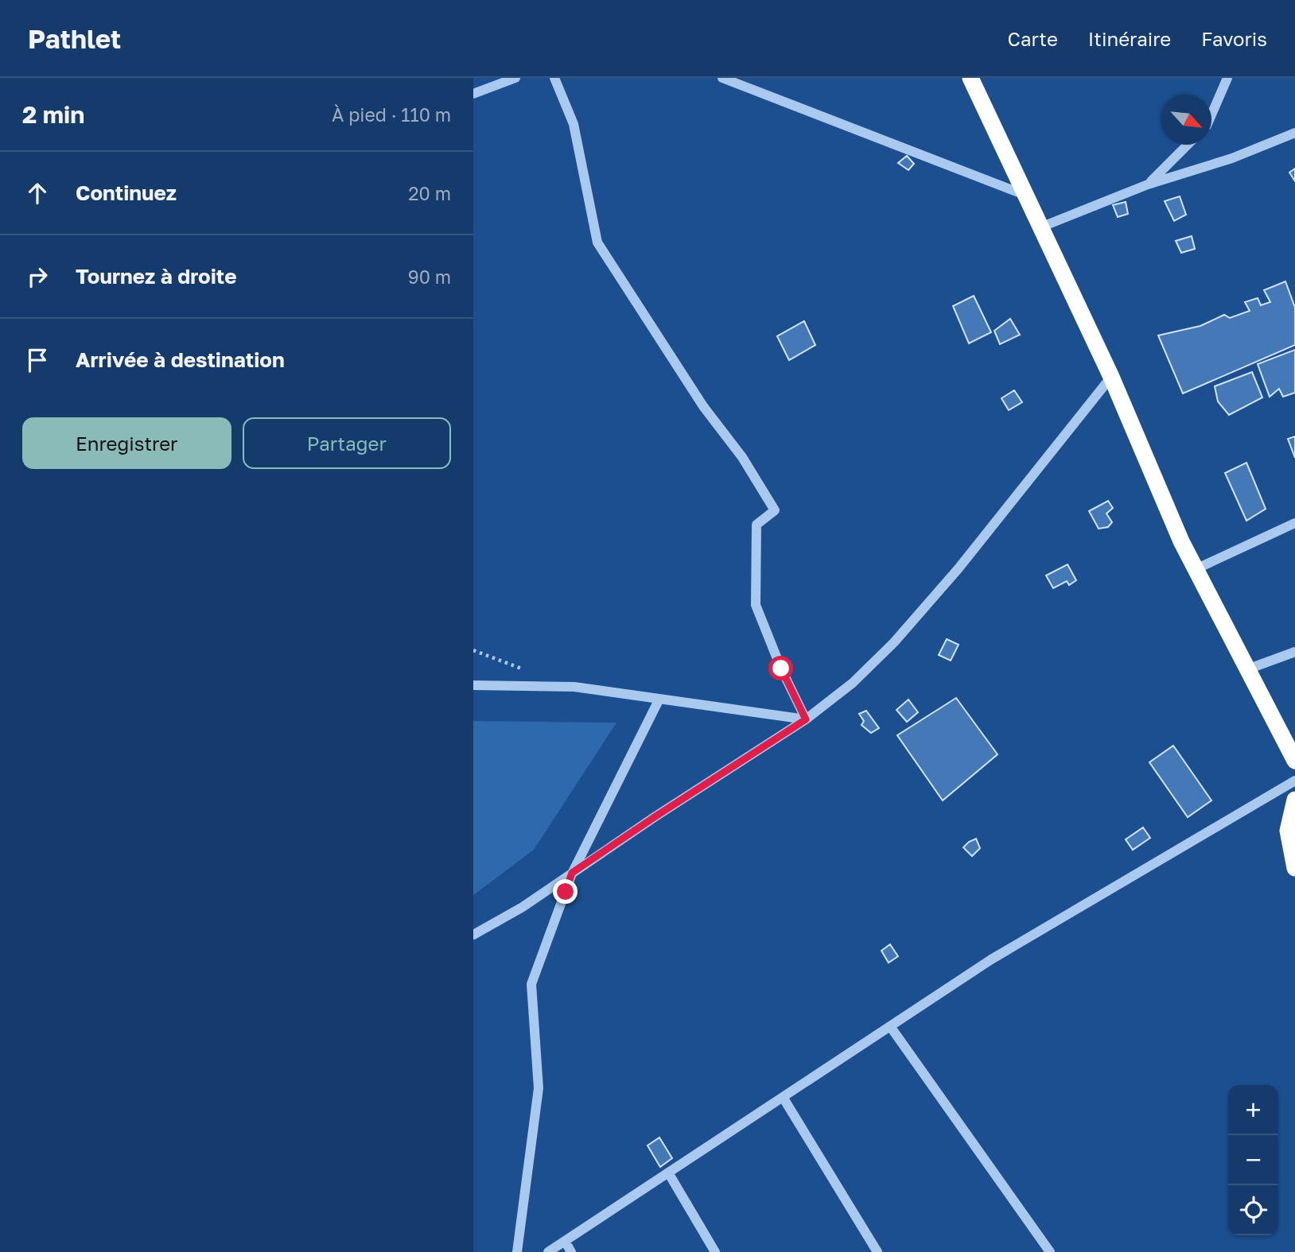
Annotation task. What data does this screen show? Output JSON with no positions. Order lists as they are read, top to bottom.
{
  "north": "bottom right",
  "page": {
    "header": "Pathlet",
    "nav": ["Carte", "Itinéraire", "Favoris"],
    "heading": ["2 min", "À pied · 110 m"],
    "list": [
      ["Continuez", "20 m"],
      ["Tournez à droite", "90 m"],
      "Arrivée à destination"
    ],
    "buttons": ["Enregistrer", "Partager"],
    "map_buttons": ["+", "−"]
  }
}
